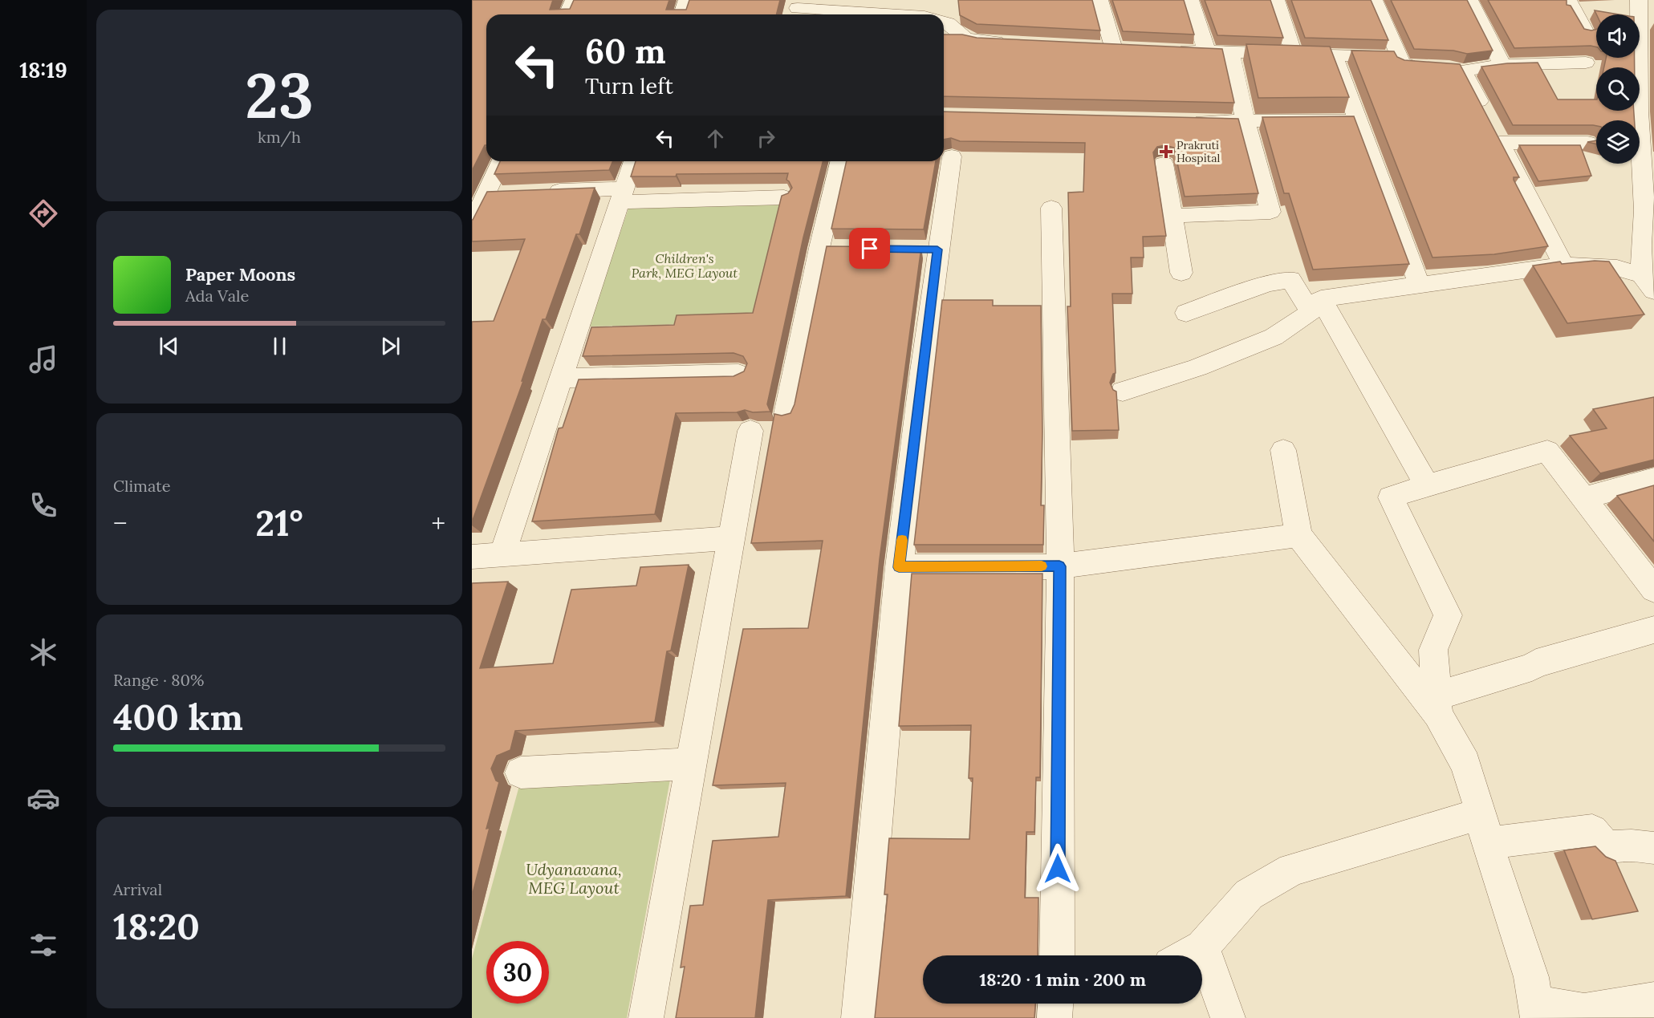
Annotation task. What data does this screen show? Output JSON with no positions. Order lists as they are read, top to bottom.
{
  "parks": ["Children's Park, MEG Layout", "Udyanavana, MEG Layout"],
  "places": {
    "health": ["Prakruti Hospital"]
  },
  "page": {
    "tabs": "18:19",
    "tile": [
      ["23", "km/h"],
      "Climate",
      ["Range · 80%", "400 km"],
      ["Arrival", "18:20"]
    ],
    "turn": ["60 m", "Turn left"],
    "song": ["Paper Moons", "Ada Vale"],
    "heat": ["−", "21°", "+"],
    "limit": "30",
    "trip": "18:20 · 1 min · 200 m"
  }
}
